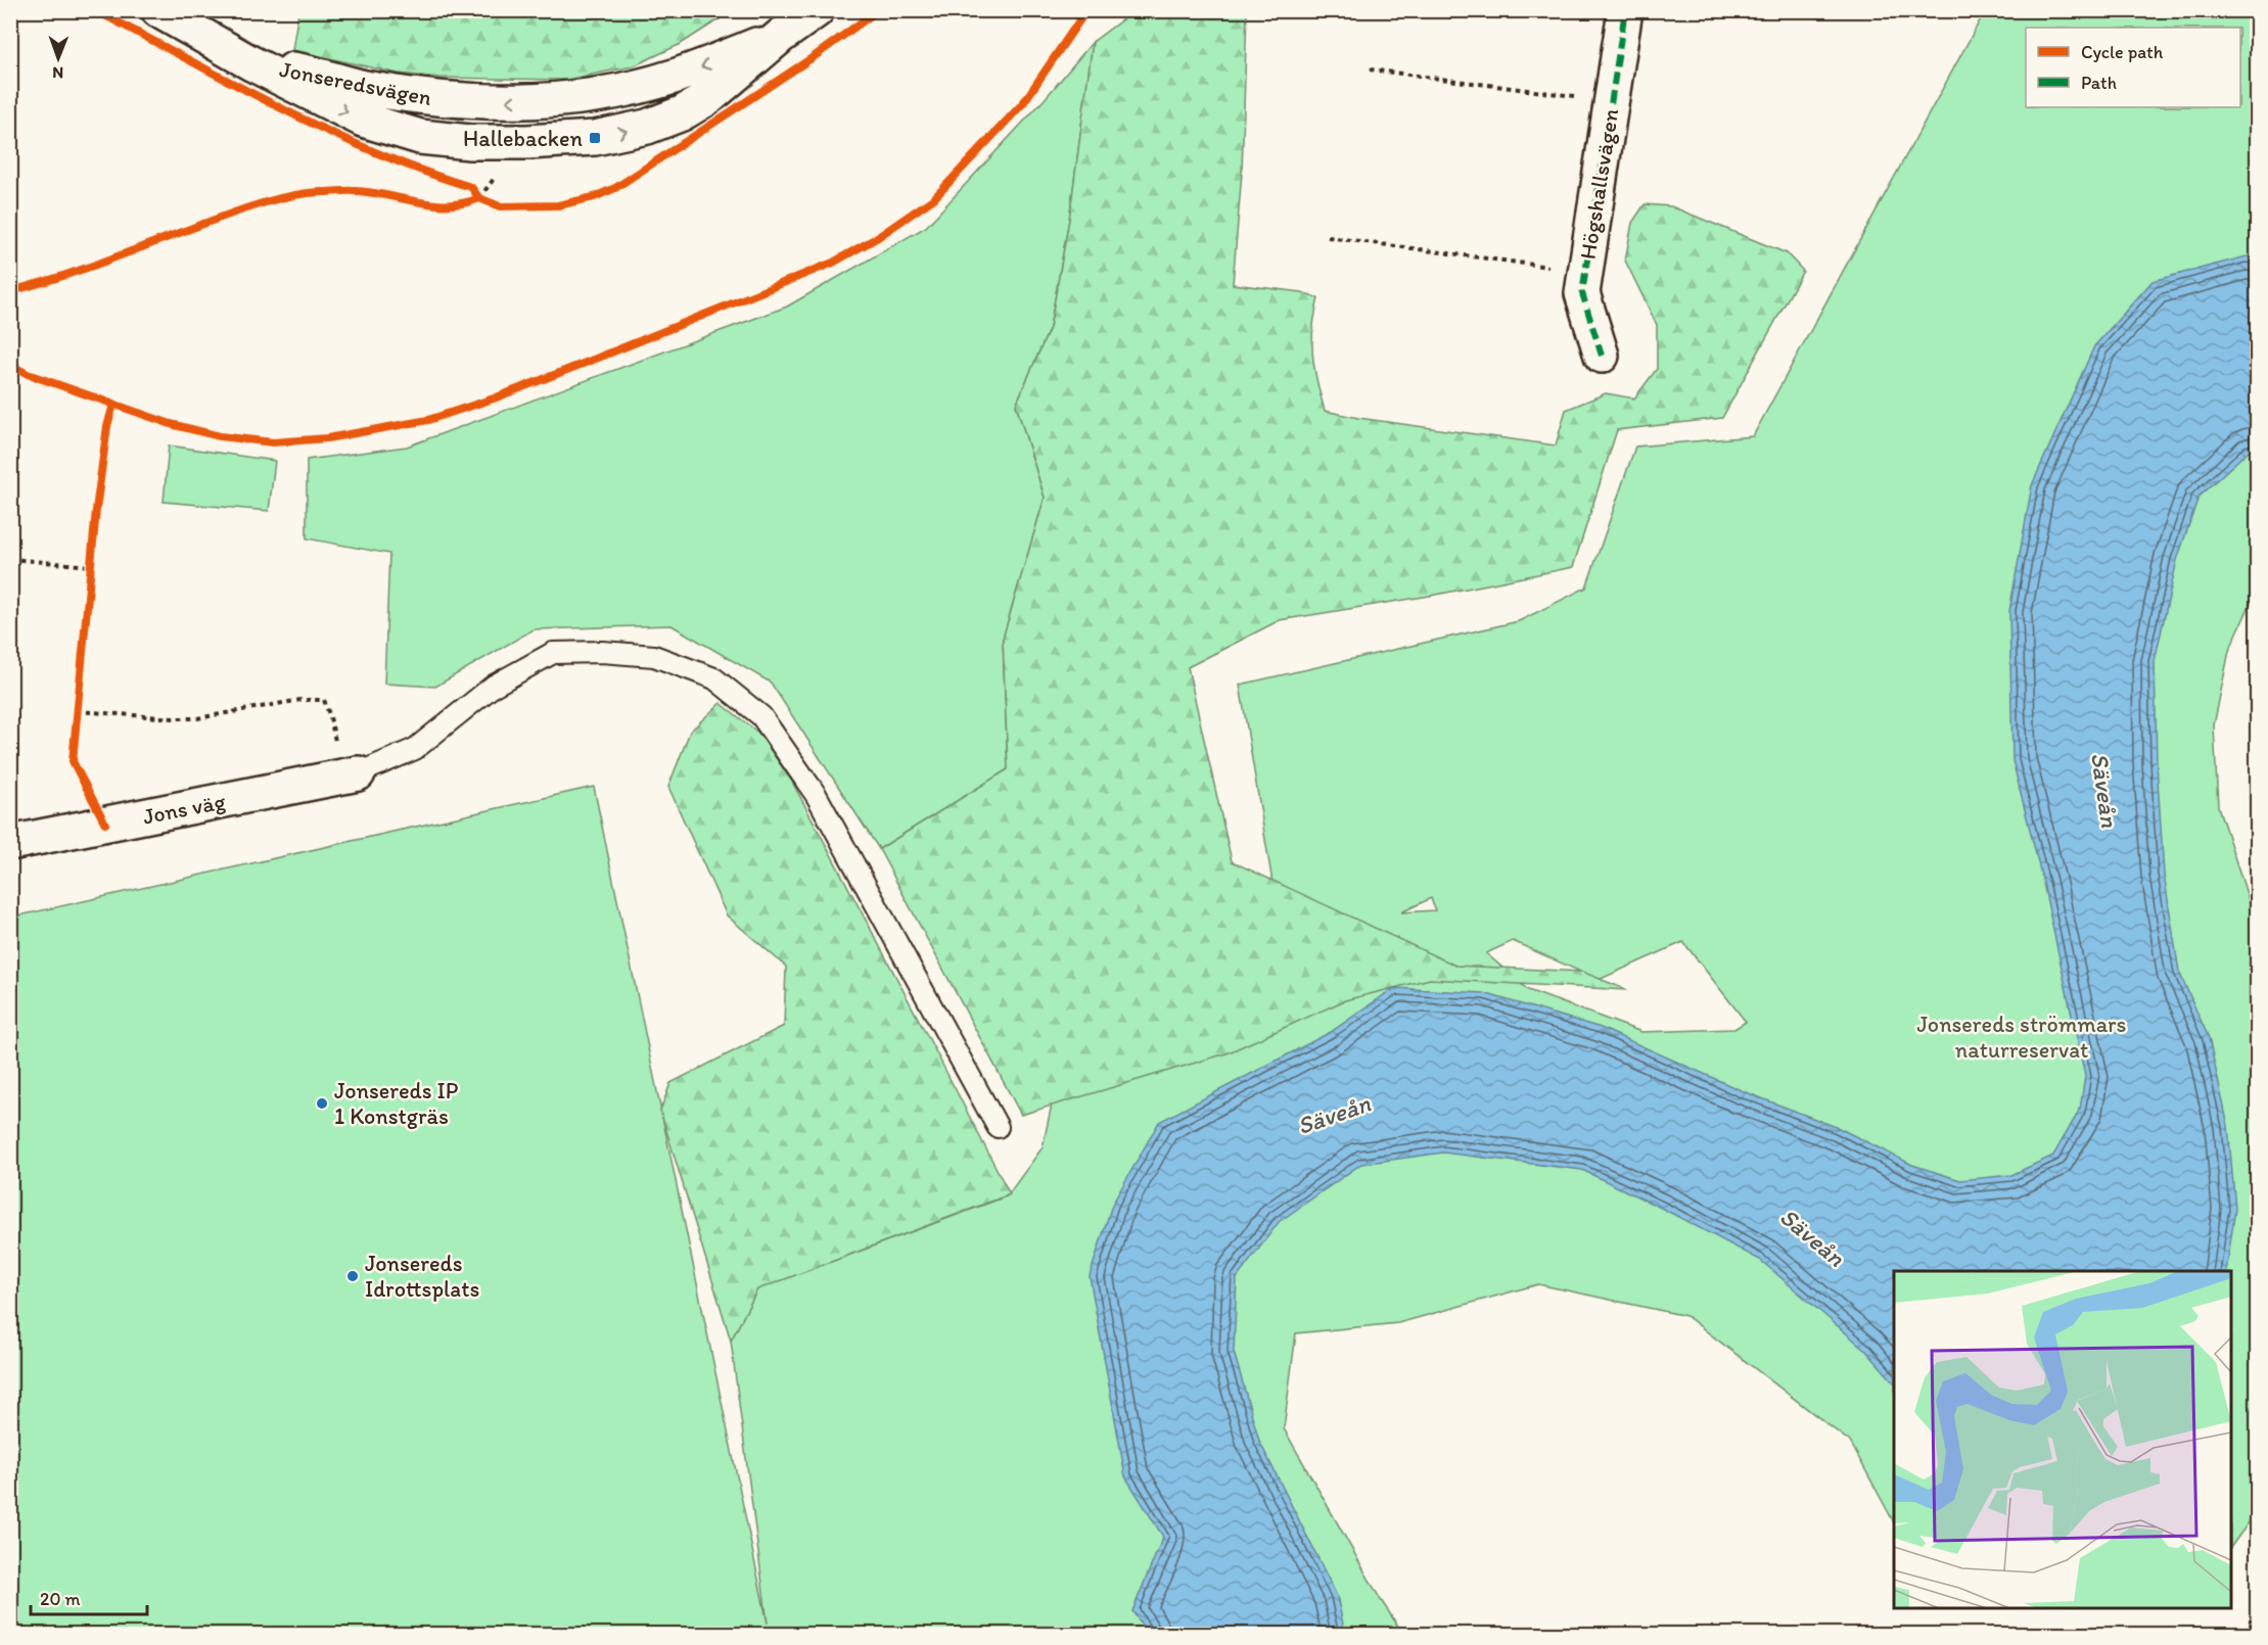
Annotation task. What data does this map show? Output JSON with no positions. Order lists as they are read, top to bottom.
{
  "streets": {
    "street": ["Jonseredsvägen", "Högshallsvägen", "Jons väg"]
  },
  "water": ["Säveån"],
  "parks": ["Jonsereds strömmars naturreservat"],
  "places": {
    "transit": ["Hallebacken"],
    "other": ["Jonsereds IP 1 Konstgräs", "Jonsereds Idrottsplats"]
  },
  "legend": ["Cycle path", "Path"],
  "scale_bar": "20 m",
  "north": "bottom"
}
